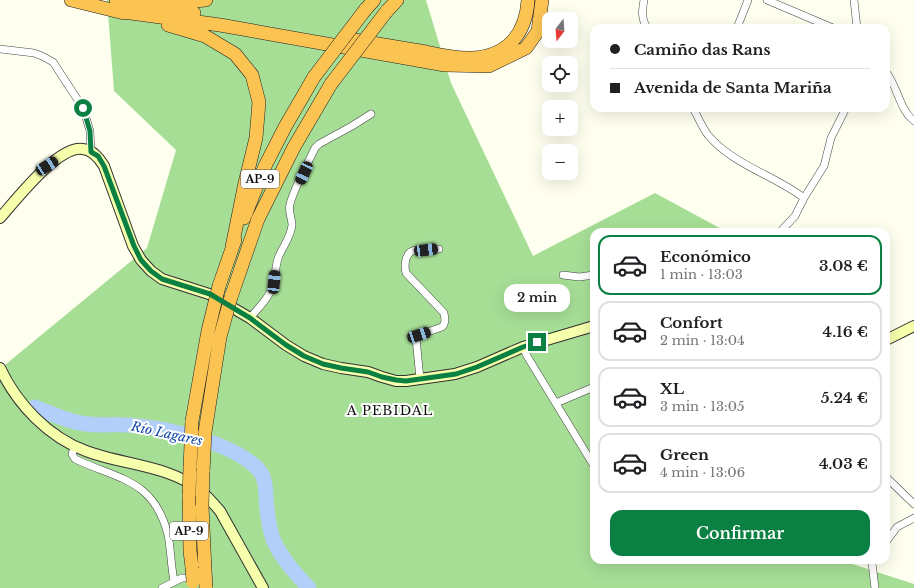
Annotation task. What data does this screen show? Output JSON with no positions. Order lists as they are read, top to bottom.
{
  "streets": {
    "highway": ["AP-9"]
  },
  "districts": ["A PEBIDAL"],
  "water": ["Río Lagares"],
  "north": "bottom",
  "page": {
    "map_buttons": ["+", "−"],
    "banner": ["Camiño das Rans", "Avenida de Santa Mariña"],
    "list": [
      {
        "name": "Económico",
        "note": "1 min · 13:03",
        "value": "3.08 €"
      },
      {
        "name": "Confort",
        "note": "2 min · 13:04",
        "value": "4.16 €"
      },
      {
        "name": "XL",
        "note": "3 min · 13:05",
        "value": "5.24 €"
      },
      {
        "name": "Green",
        "note": "4 min · 13:06",
        "value": "4.03 €"
      }
    ],
    "bubble": "2 min",
    "buttons": "Confirmar"
  }
}
